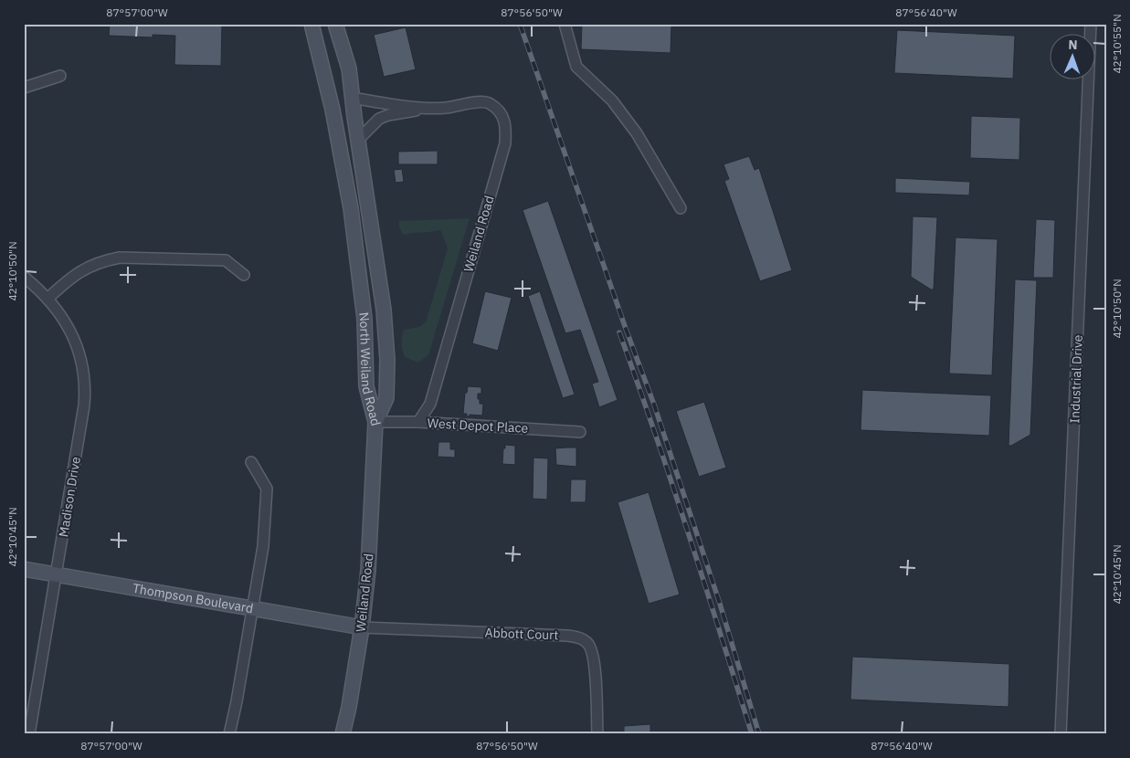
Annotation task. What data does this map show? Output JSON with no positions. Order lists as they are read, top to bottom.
{
  "streets": {
    "main road": ["Weiland Road", "North Weiland Road", "Thompson Boulevard"],
    "street": [
      "Industrial Drive",
      "West Depot Place",
      "Madison Drive",
      "Abbott Court"
    ]
  },
  "crossings": [
    ["Weiland Road", "North Weiland Road"],
    ["Weiland Road", "West Depot Place"],
    ["Weiland Road", "Thompson Boulevard"],
    ["Weiland Road", "Abbott Court"],
    ["North Weiland Road", "West Depot Place"],
    ["Madison Drive", "Thompson Boulevard"],
    ["Thompson Boulevard", "Abbott Court"]
  ],
  "north": "top",
  "coordinates": [
    "87°57'00\"W",
    "87°56'50\"W",
    "87°56'40\"W",
    "42°10'55\"N",
    "42°10'50\"N",
    "42°10'45\"N"
  ]
}
